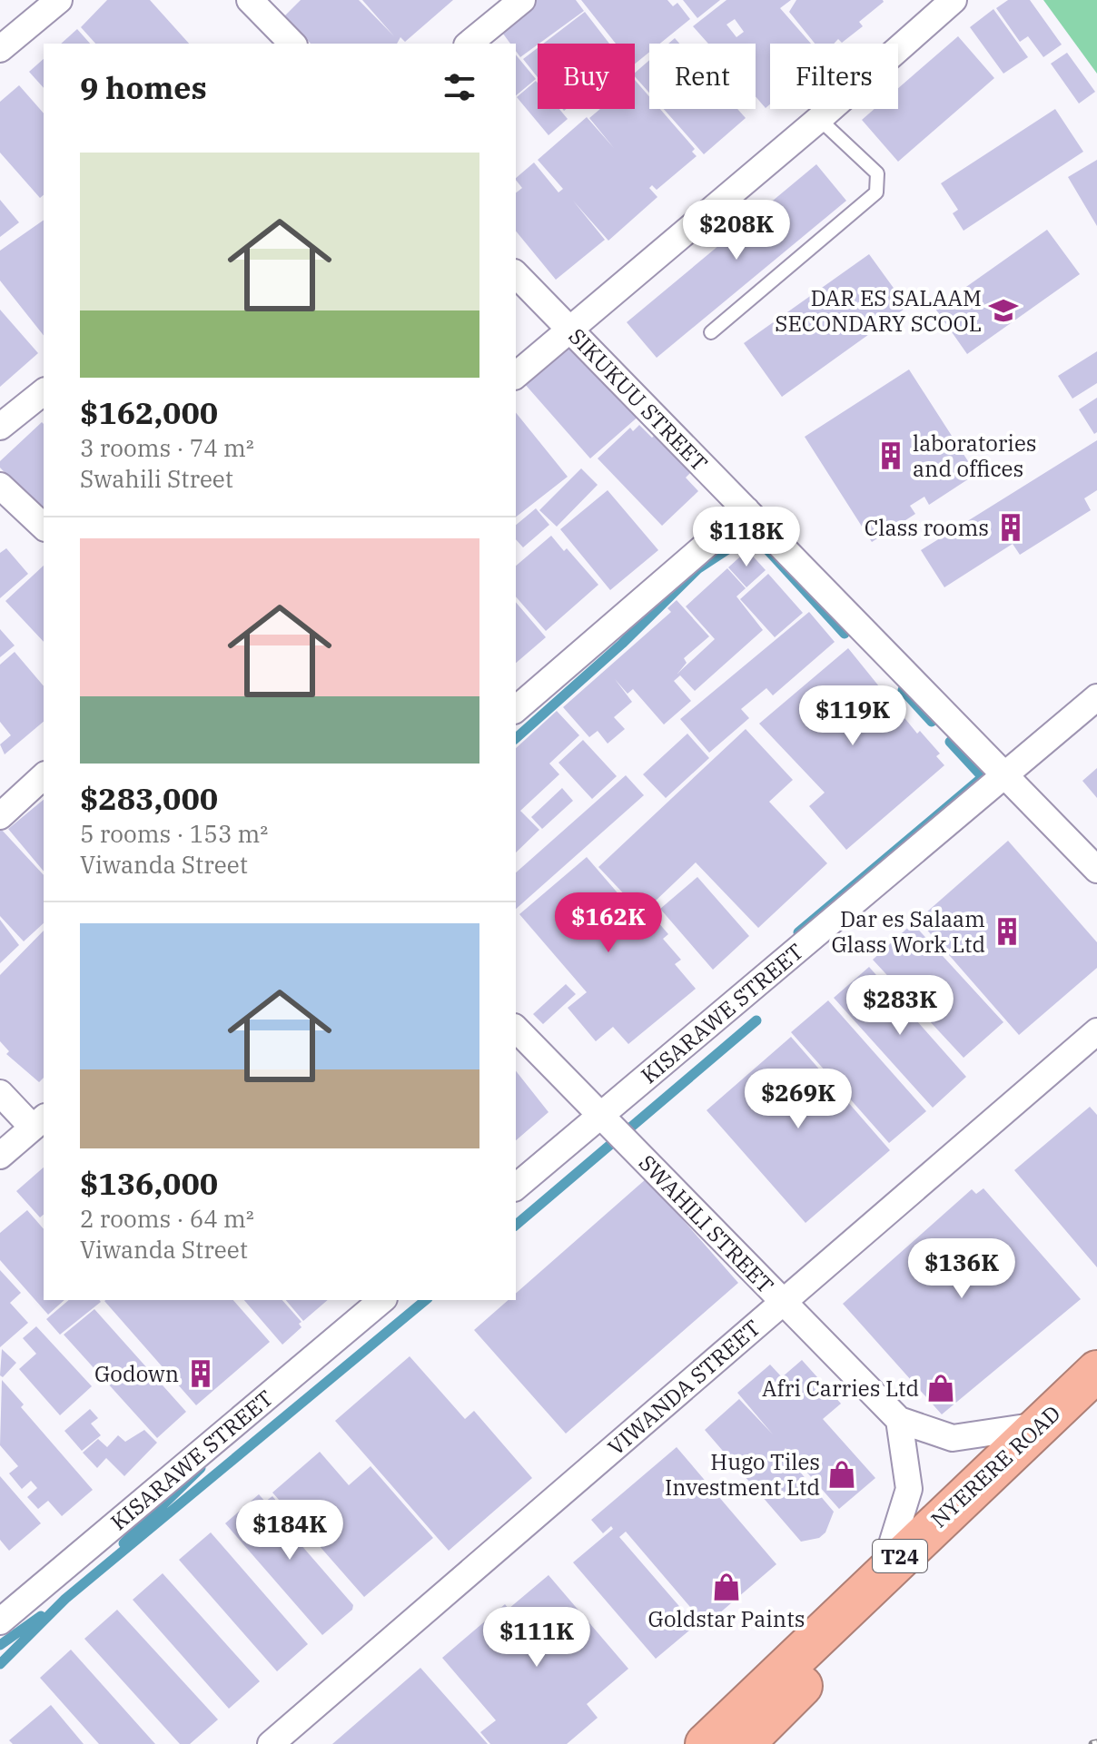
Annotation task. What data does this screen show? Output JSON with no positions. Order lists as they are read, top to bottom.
{
  "streets": {
    "highway": ["NYERERE ROAD", "T24"],
    "street": [
      "SIKUKUU STREET",
      "KISARAWE STREET",
      "SWAHILI STREET",
      "VIWANDA STREET"
    ]
  },
  "crossings": [
    ["SIKUKUU STREET", "KISARAWE STREET"],
    ["KISARAWE STREET", "SWAHILI STREET"],
    ["SWAHILI STREET", "VIWANDA STREET"],
    ["SWAHILI STREET", "NYERERE ROAD"]
  ],
  "places": {
    "school or university": ["DAR ES SALAAM SECONDARY SCOOL"],
    "building": [
      "laboratories and offices",
      "Class rooms",
      "Dar es Salaam Glass Work Ltd",
      "Godown"
    ],
    "shop": ["Afri Carries Ltd", "Hugo Tiles Investment Ltd", "Goldstar Paints"]
  },
  "page": {
    "chip": ["Buy", "Rent", "Filters"],
    "heading": "9 homes",
    "list": [
      {
        "name": "$162,000",
        "note": "3 rooms · 74 m² · Swahili Street"
      },
      {
        "name": "$283,000",
        "note": "5 rooms · 153 m² · Viwanda Street"
      },
      {
        "name": "$136,000",
        "note": "2 rooms · 64 m² · Viwanda Street"
      }
    ],
    "price": [
      "$208K",
      "$118K",
      "$119K",
      "$162K",
      "$283K",
      "$269K",
      "$136K",
      "$184K",
      "$111K"
    ]
  }
}
